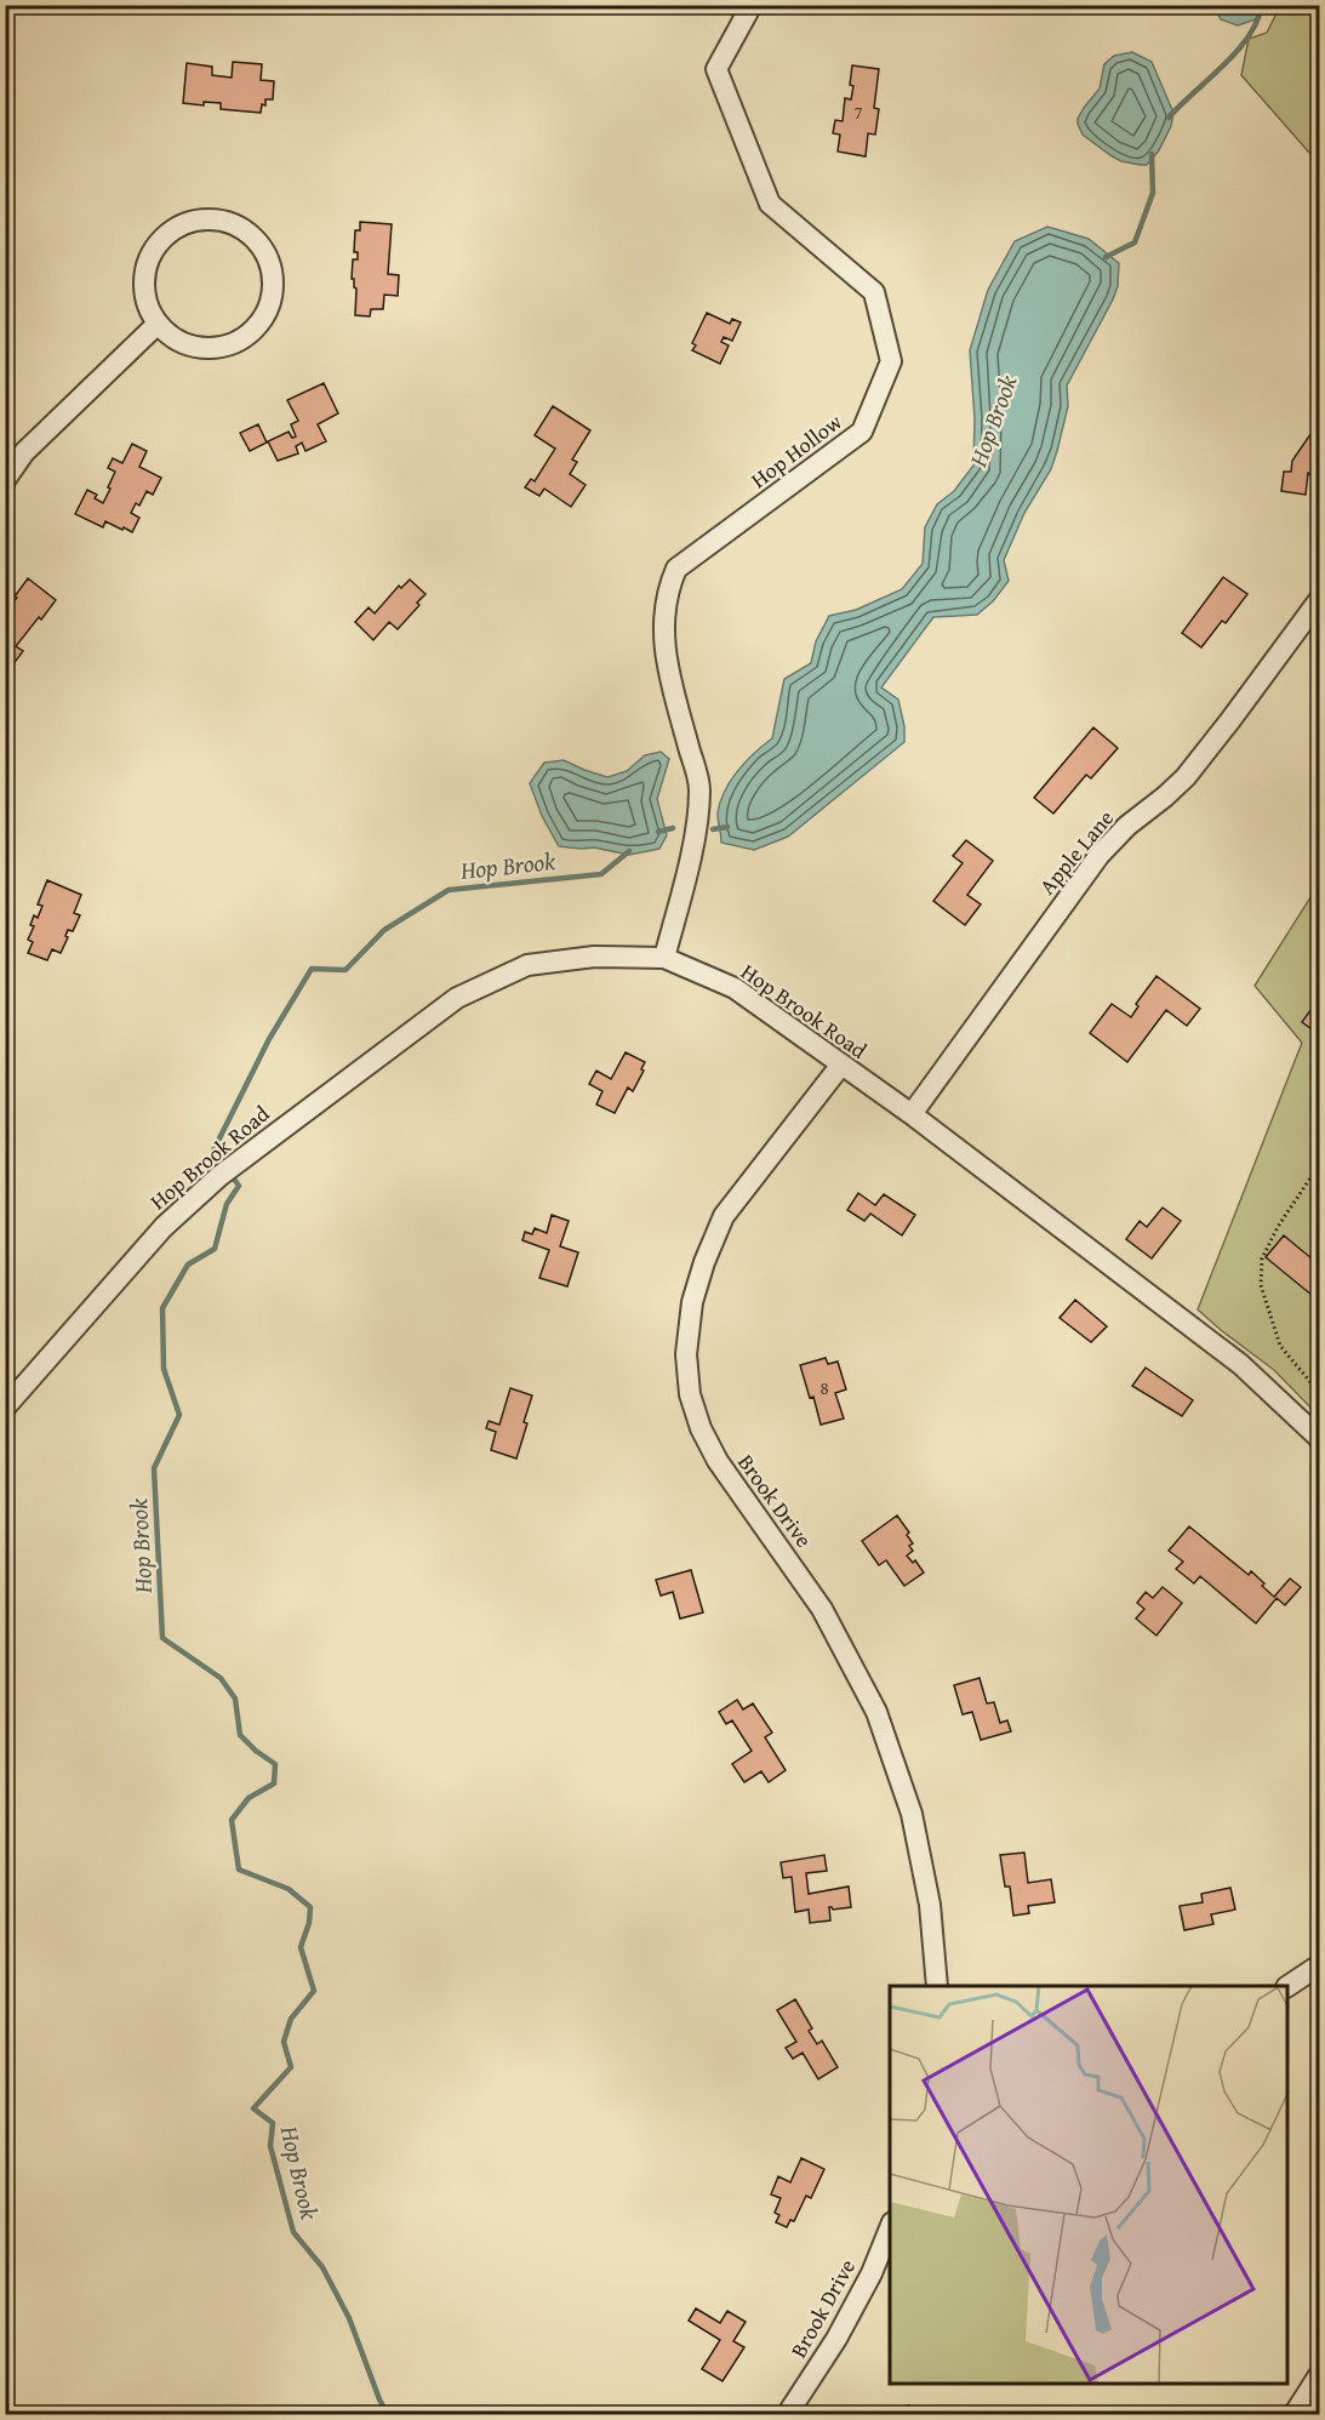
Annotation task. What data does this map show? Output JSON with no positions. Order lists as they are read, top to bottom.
{
  "streets": {
    "street": [
      "Hop Hollow",
      "Apple Lane",
      "Hop Brook Road",
      "Brook Drive"
    ]
  },
  "crossings": [
    ["Hop Hollow", "Hop Brook Road"],
    ["Apple Lane", "Hop Brook Road"],
    ["Hop Brook Road", "Brook Drive"]
  ],
  "water": ["Hop Brook"],
  "house_numbers": ["7", "8"]
}
